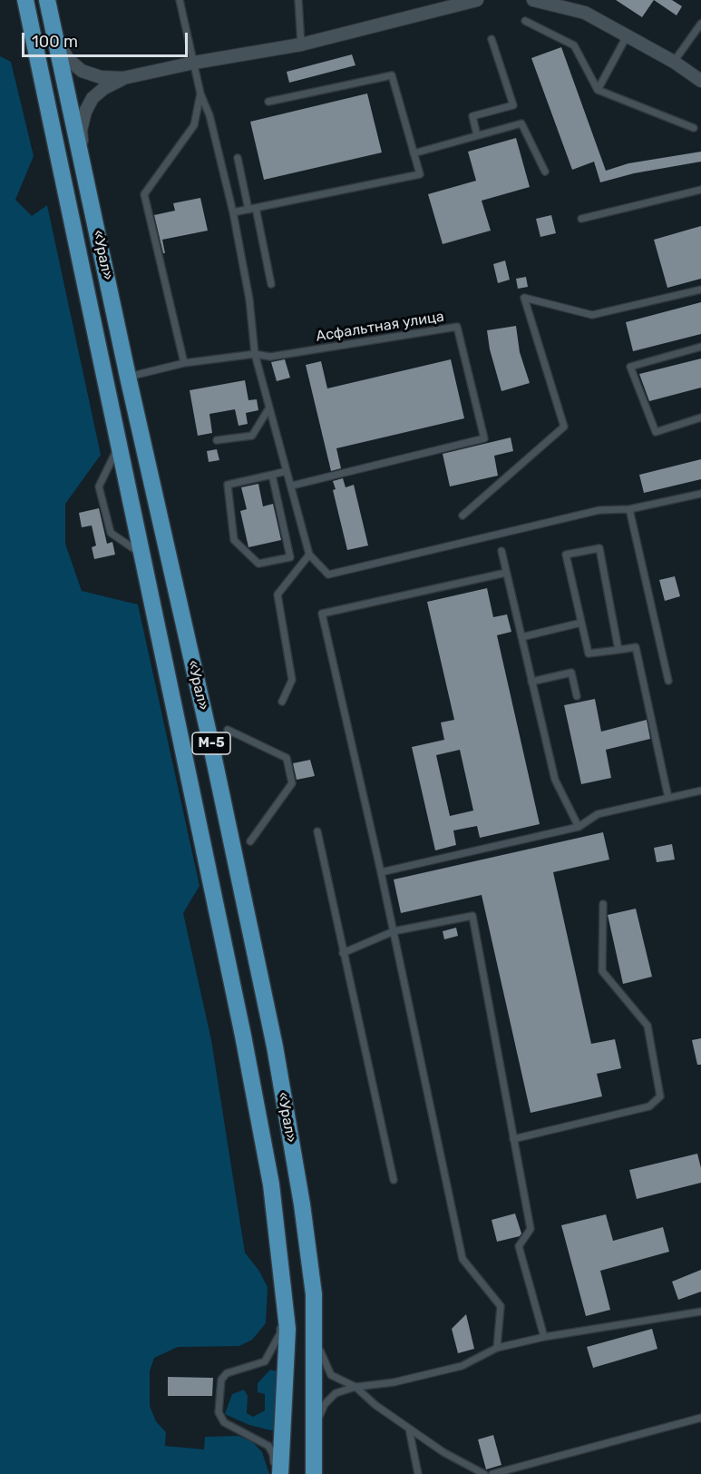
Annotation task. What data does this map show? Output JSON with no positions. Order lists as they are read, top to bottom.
{
  "streets": {
    "main road": ["«Урал»", "М-5"],
    "lane": ["Асфальтная улица"]
  },
  "crossings": [
    ["«Урал»", "Асфальтная улица"]
  ],
  "scale_bar": "100 m"
}
